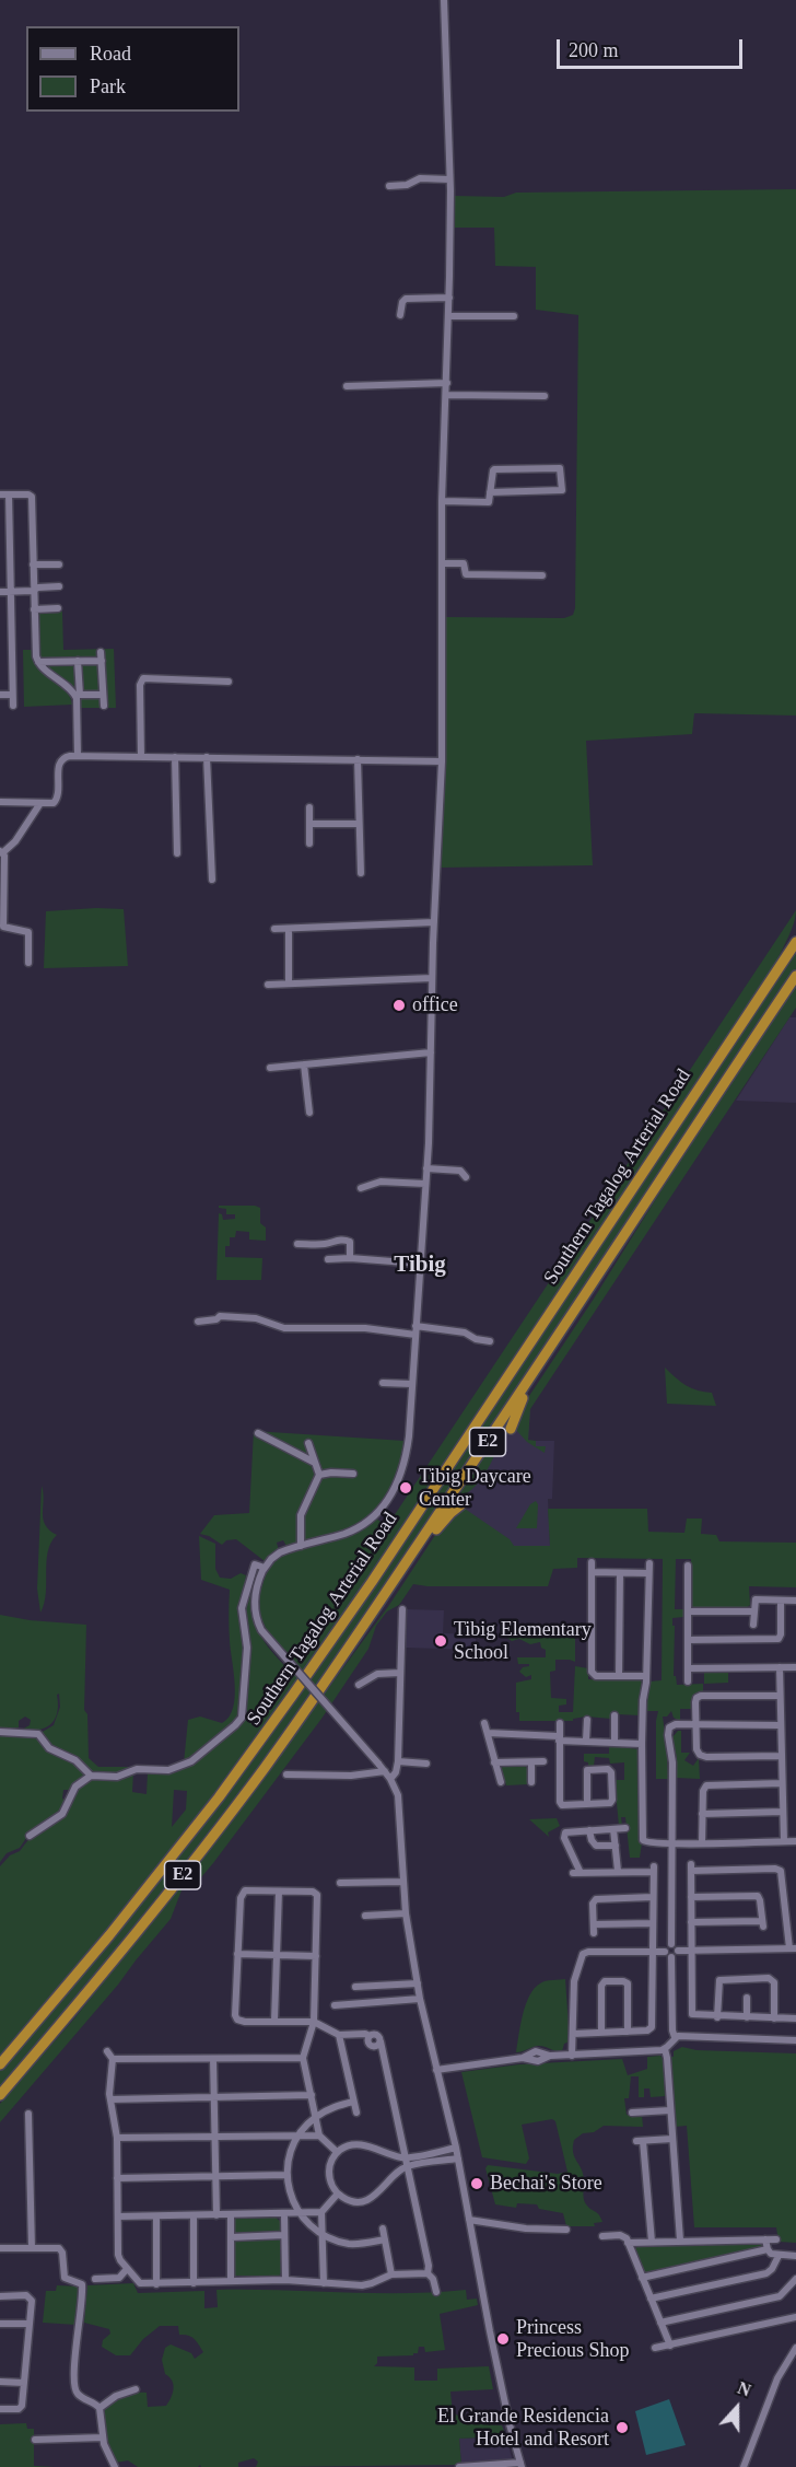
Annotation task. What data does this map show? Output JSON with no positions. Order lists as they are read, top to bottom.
{
  "streets": {
    "highway": ["Southern Tagalog Arterial Road", "E2"]
  },
  "districts": ["Tibig"],
  "places": [
    "office",
    "Tibig Daycare Center",
    "Tibig Elementary School",
    "Bechai's Store",
    "Princess Precious Shop",
    "El Grande Residencia Hotel and Resort"
  ],
  "legend": ["Road", "Park"],
  "scale_bar": "200 m",
  "north": "top"
}
